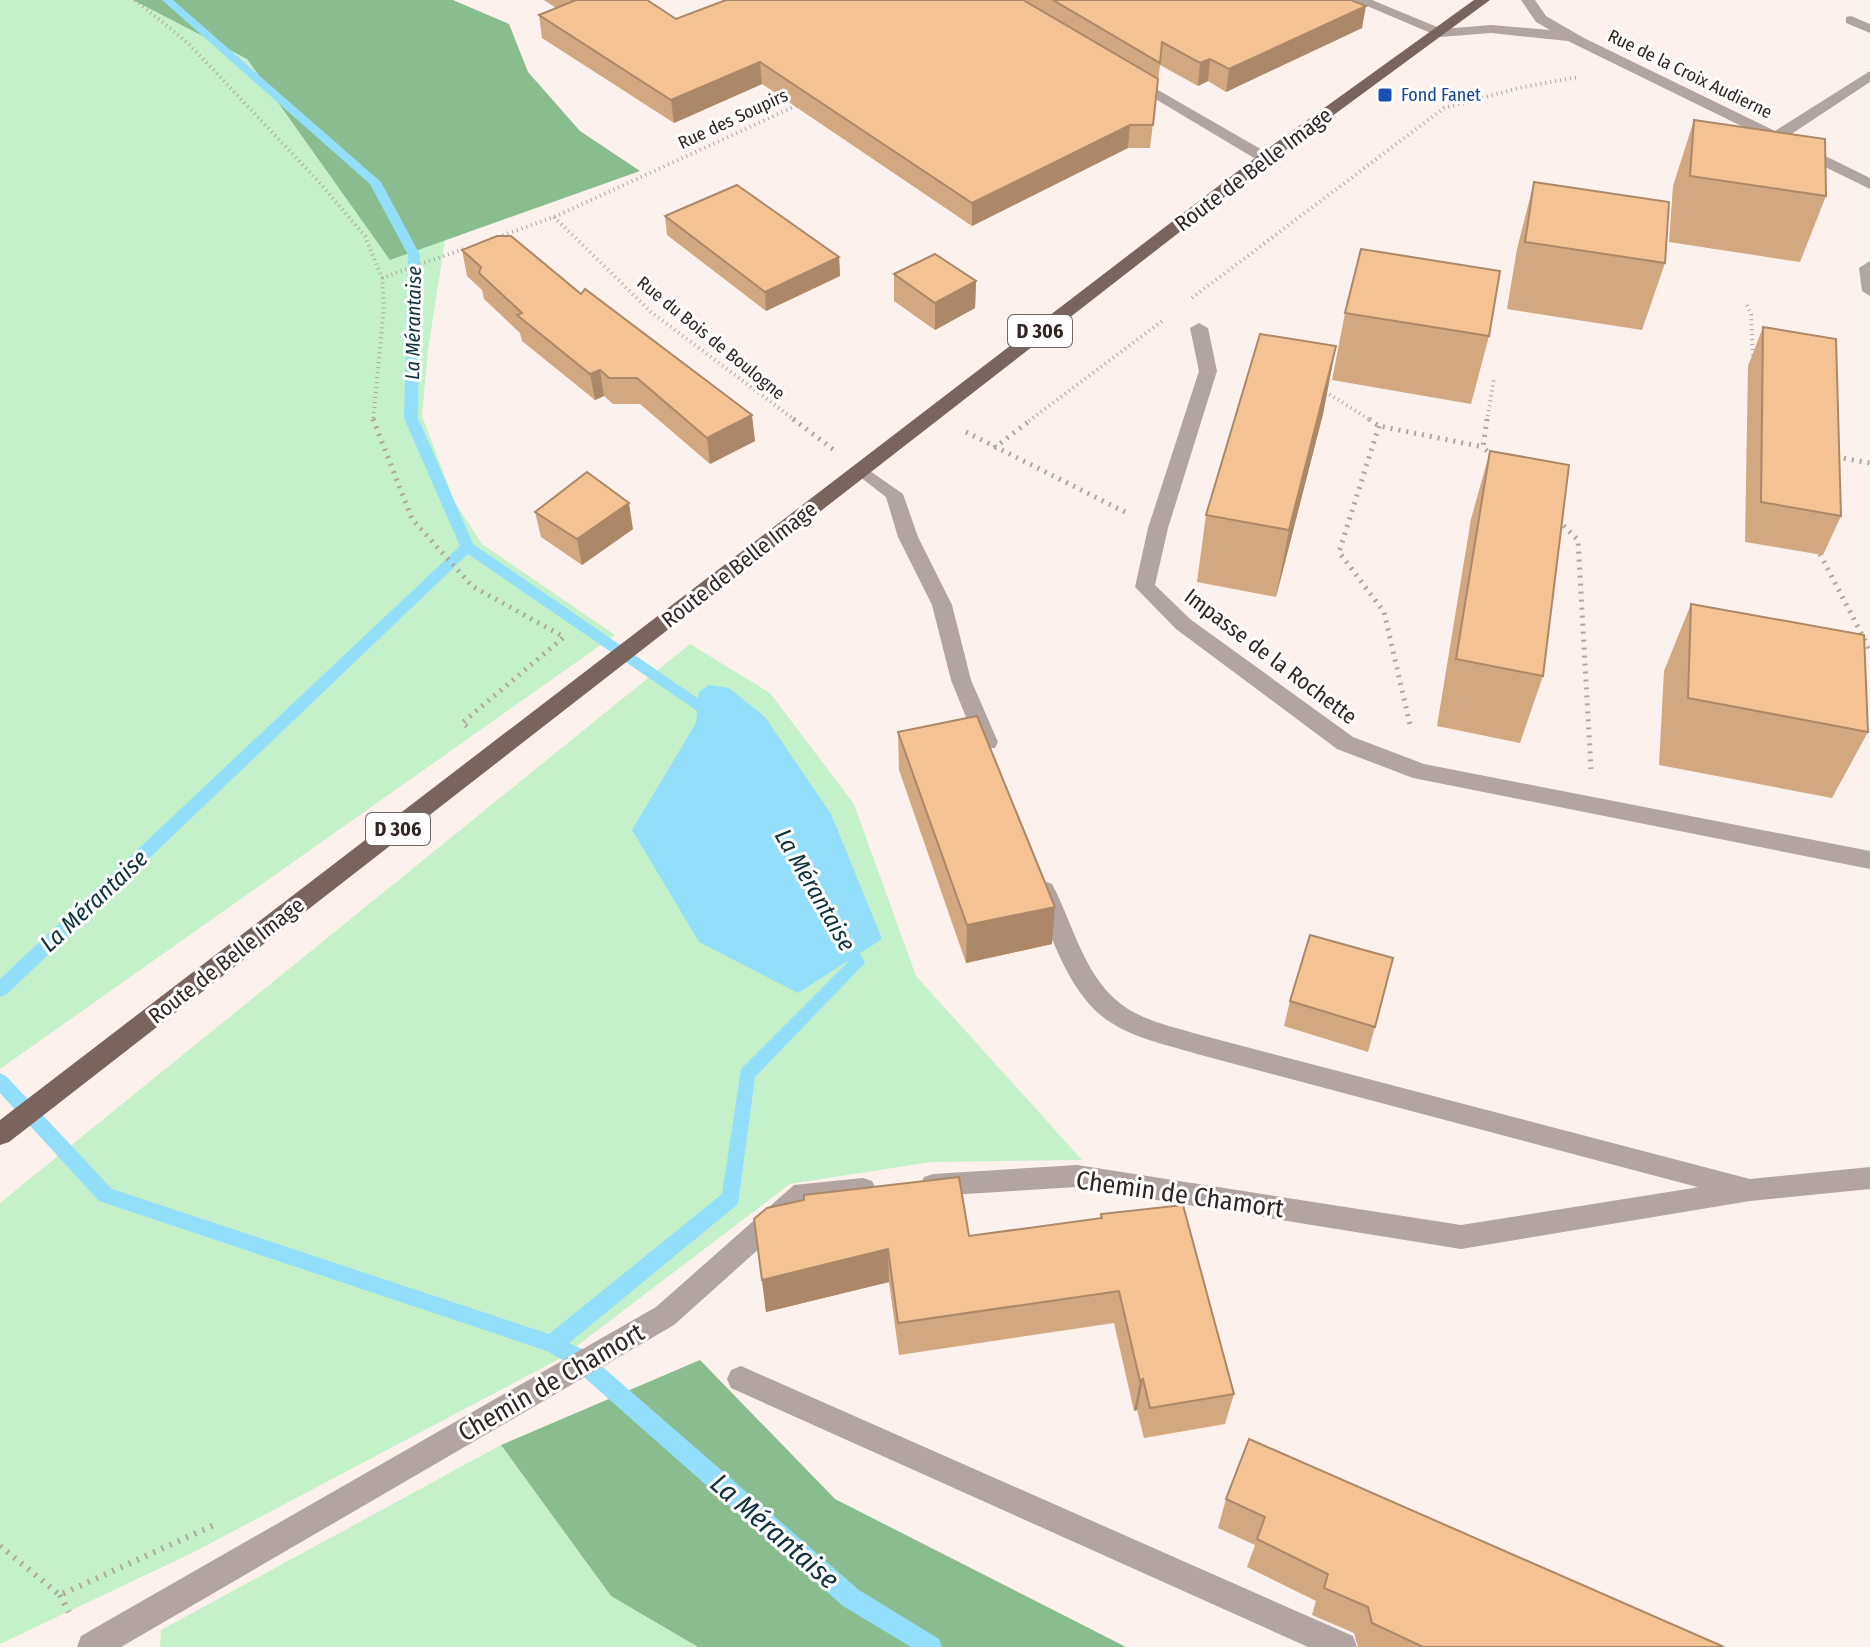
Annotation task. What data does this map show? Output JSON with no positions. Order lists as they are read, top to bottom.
{
  "streets": {
    "main road": ["Route de Belle Image", "D 306"],
    "street": ["Rue de la Croix Audierne", "Impasse de la Rochette", "Chemin de Chamort"],
    "path": ["Rue des Soupirs", "Rue du Bois de Boulogne"]
  },
  "crossings": [
    ["Rue de la Croix Audierne", "Route de Belle Image"],
    ["Rue des Soupirs", "Rue du Bois de Boulogne"],
    ["Route de Belle Image", "Rue du Bois de Boulogne"]
  ],
  "water": ["La Mérantaise"],
  "places": {
    "transit": ["Fond Fanet"]
  }
}
